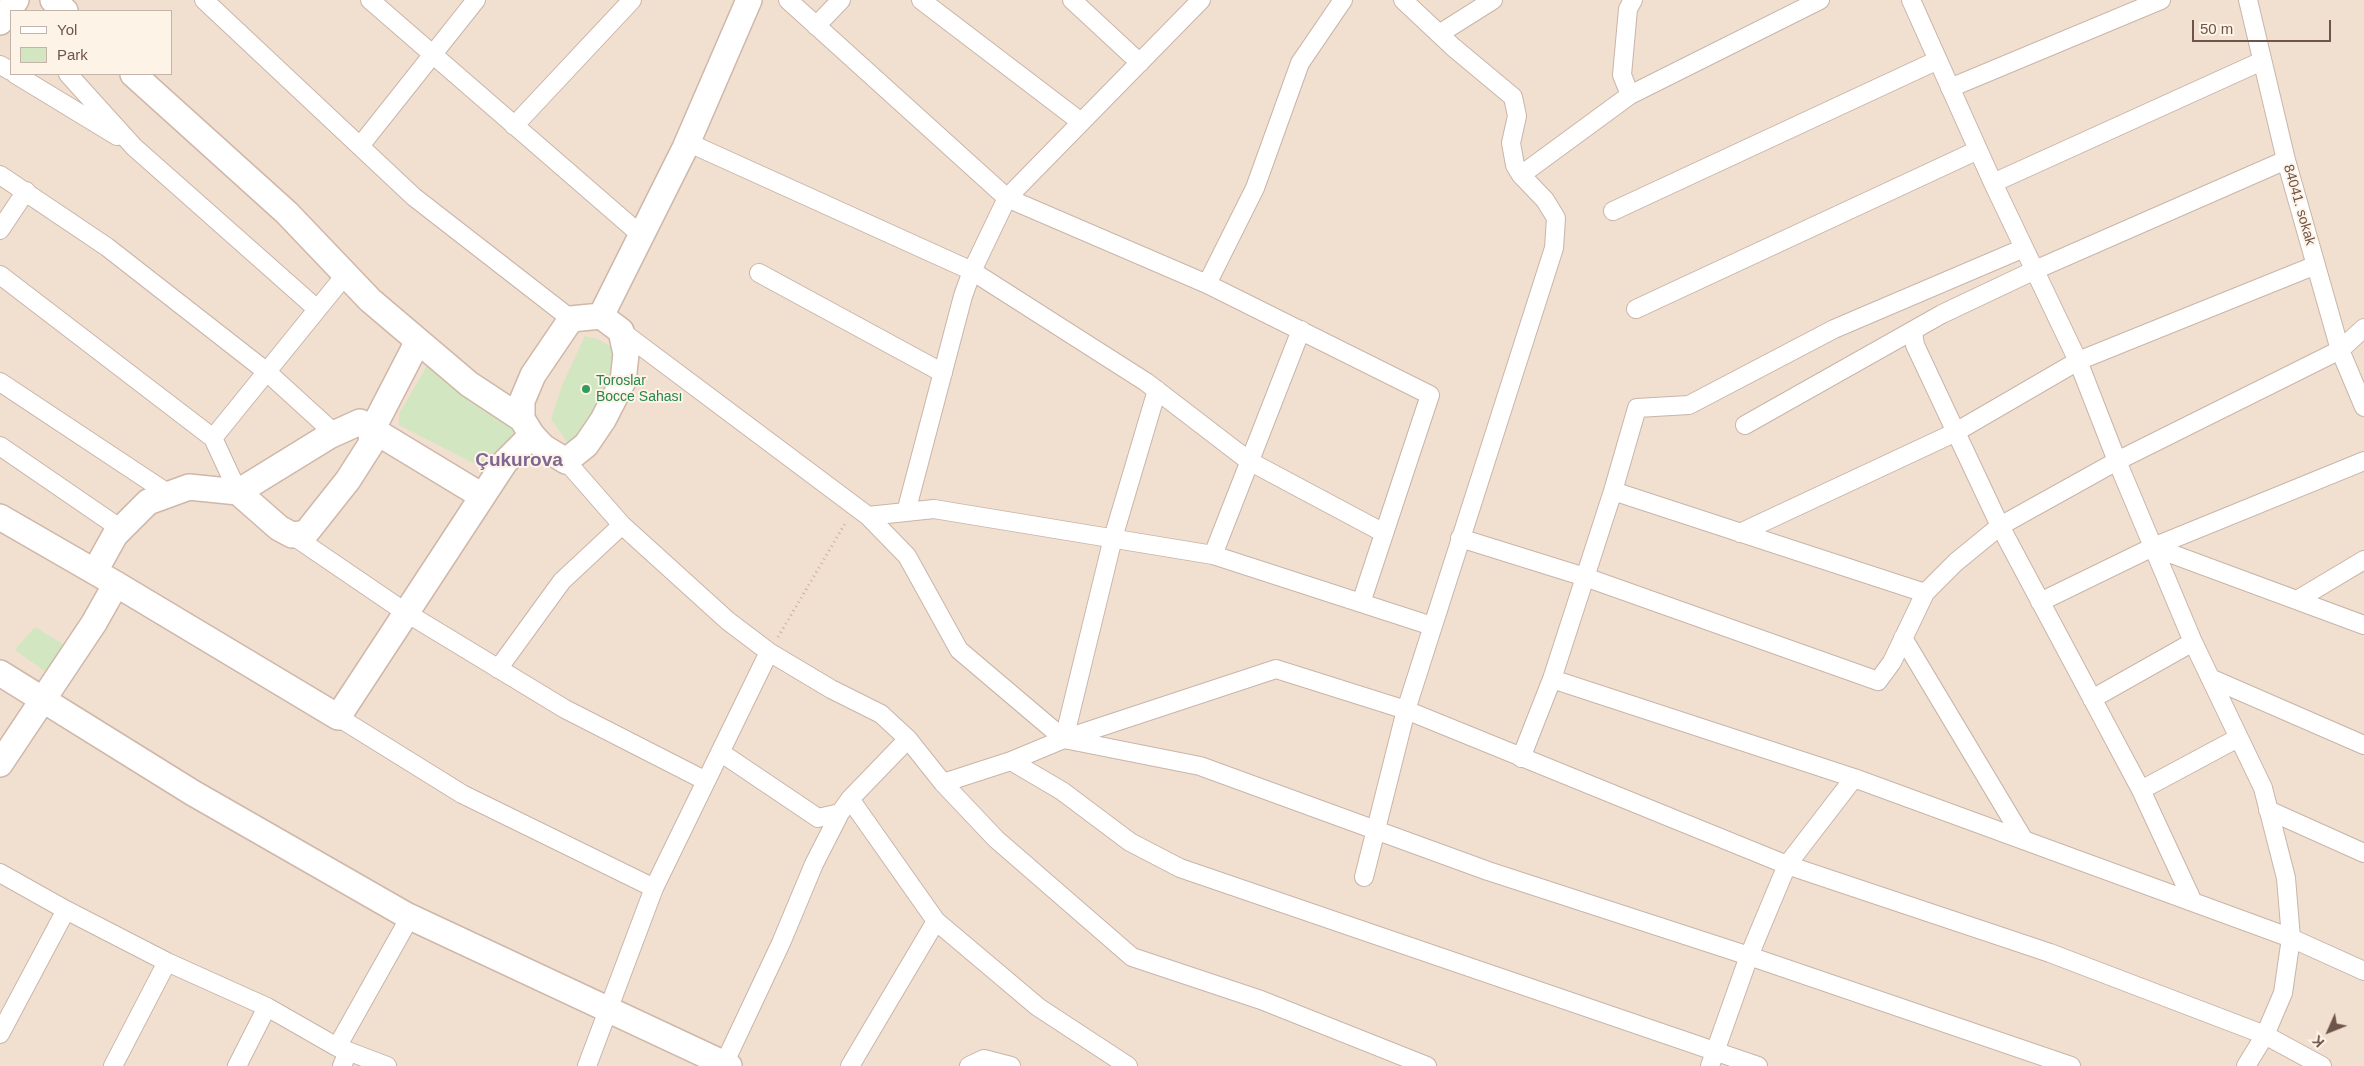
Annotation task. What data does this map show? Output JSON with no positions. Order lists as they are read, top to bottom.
{
  "streets": {
    "street": ["84041. sokak"]
  },
  "districts": ["Çukurova"],
  "places": ["Toroslar Bocce Sahası"],
  "legend": ["Yol", "Park"],
  "scale_bar": "50 m",
  "north": "bottom left"
}
